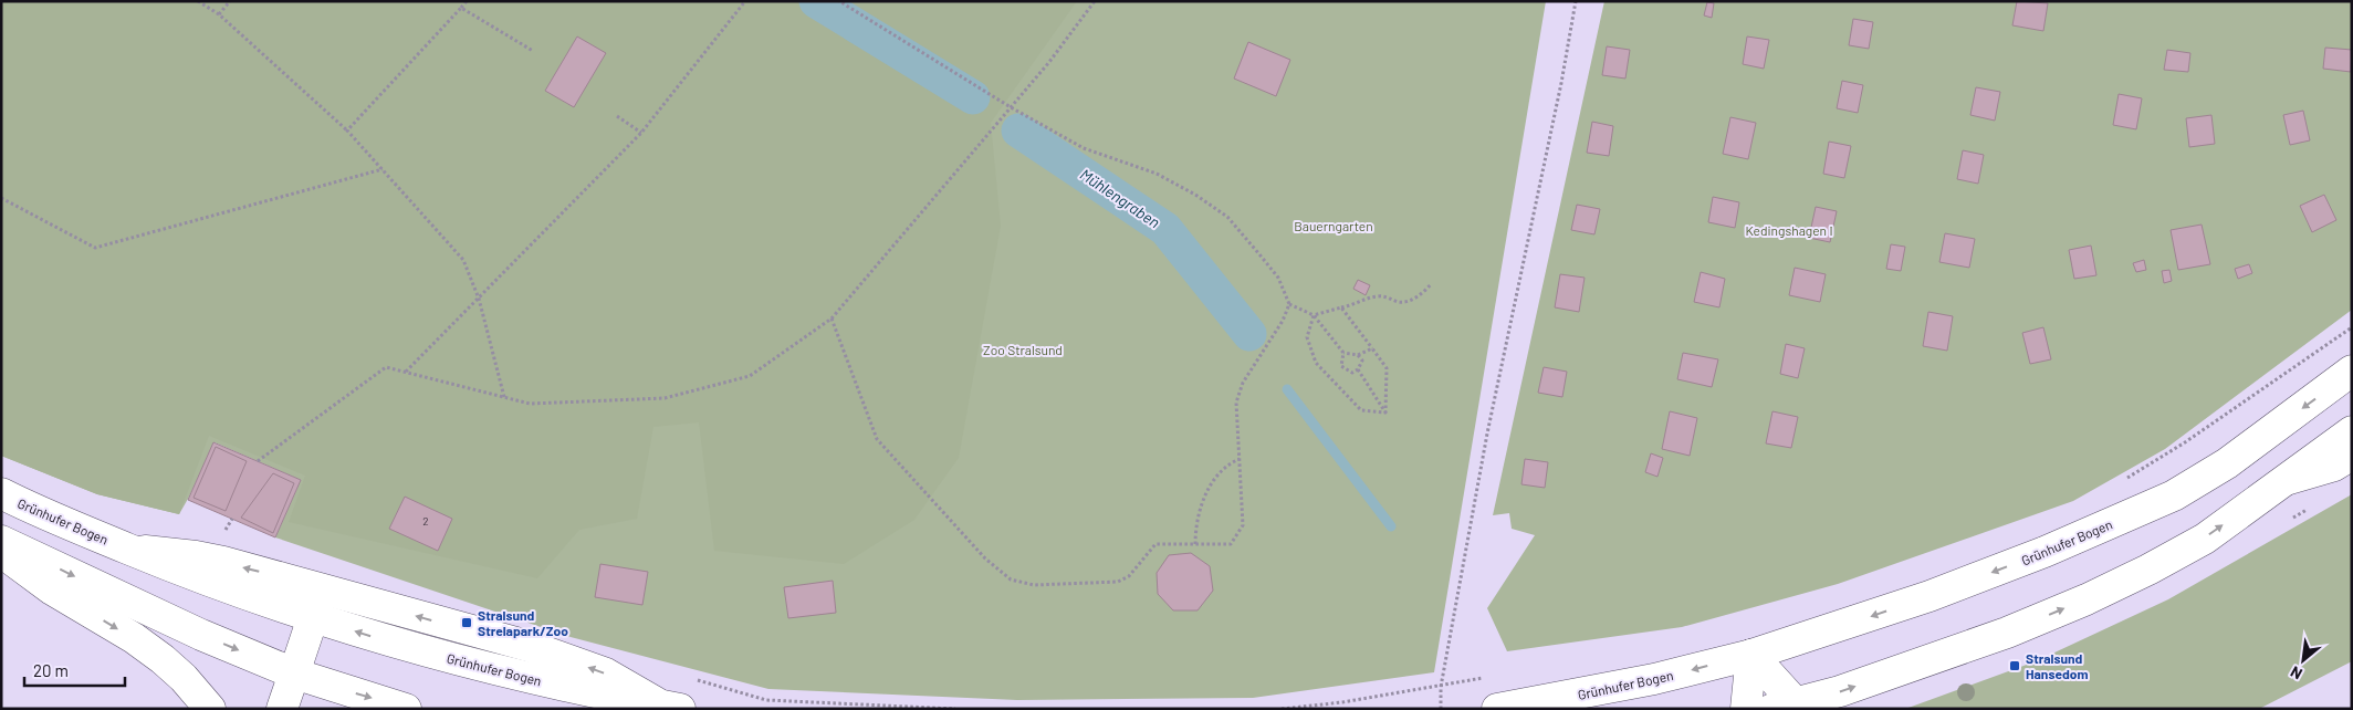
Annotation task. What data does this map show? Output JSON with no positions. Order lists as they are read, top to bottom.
{
  "streets": {
    "main road": ["Grünhufer Bogen"]
  },
  "water": ["Mühlengraben"],
  "parks": ["Bauerngarten", "Kedingshagen I", "Zoo Stralsund"],
  "places": {
    "transit": ["Stralsund Strelapark/Zoo", "Stralsund Hansedom"]
  },
  "house_numbers": ["2"],
  "scale_bar": "20 m",
  "north": "bottom left"
}
